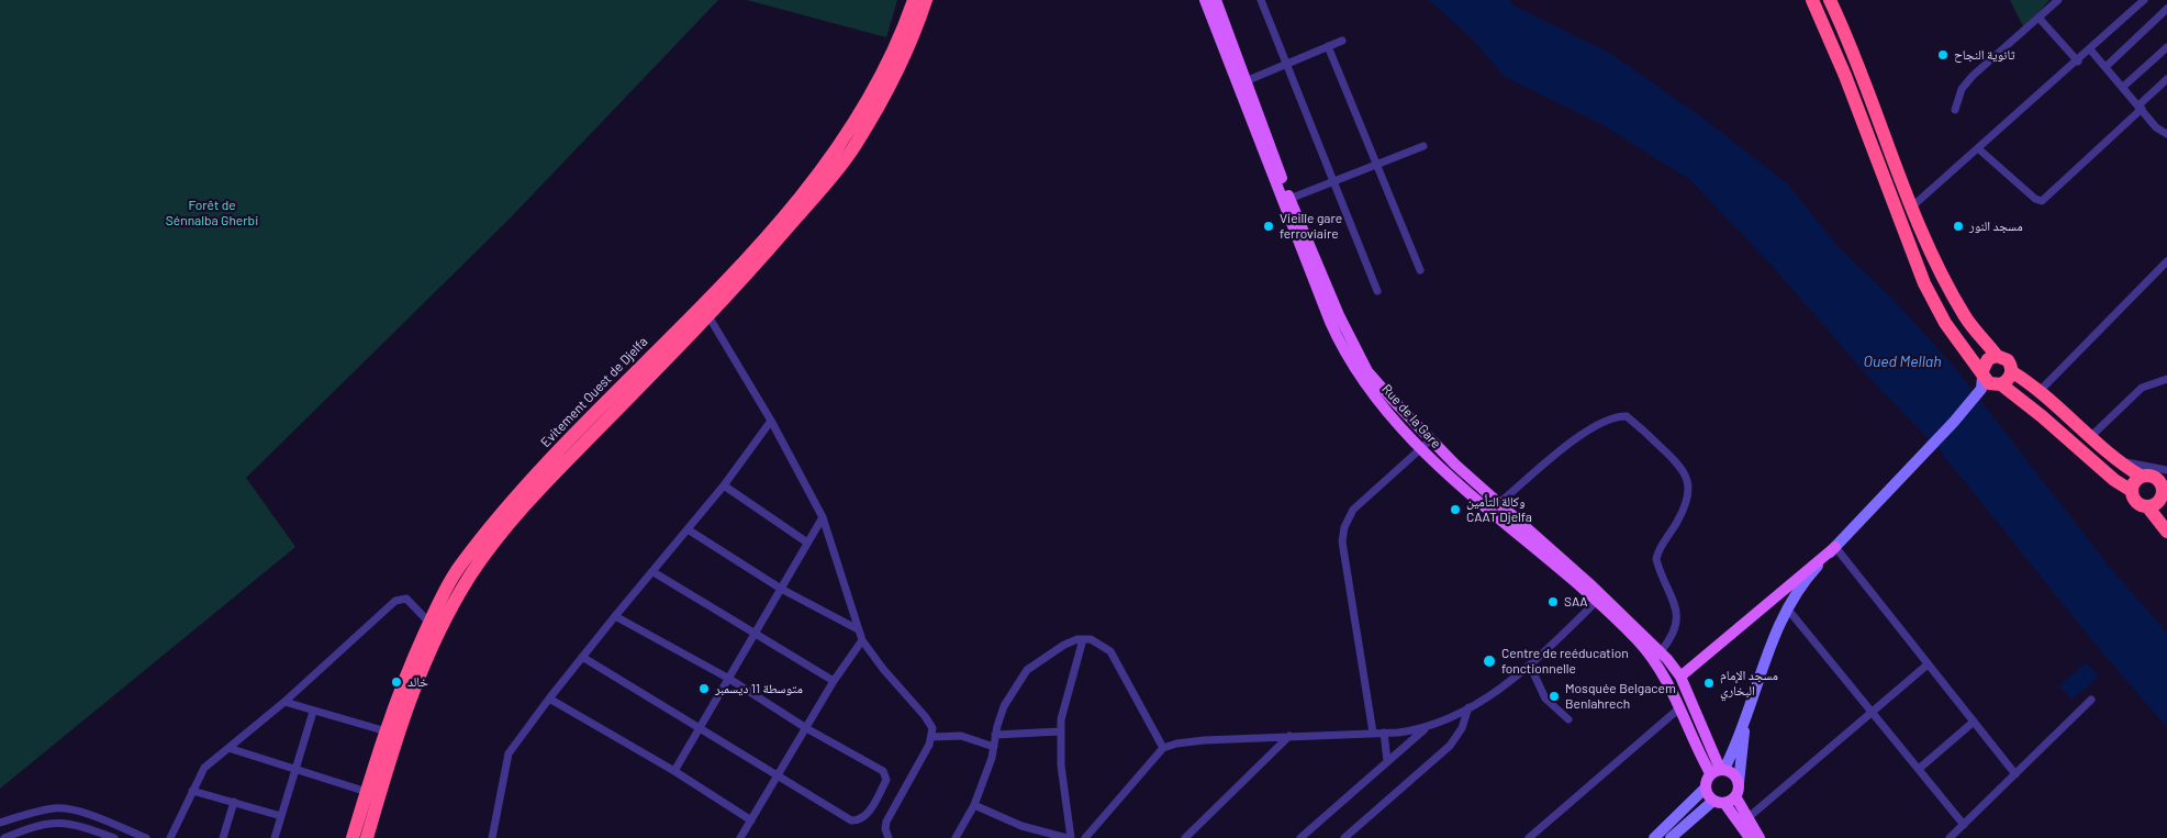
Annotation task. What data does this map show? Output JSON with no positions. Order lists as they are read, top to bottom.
{
  "streets": {
    "highway": ["Evitement Ouest de Djelfa"],
    "main road": ["Rue de la Gare"]
  },
  "water": ["Oued Mellah"],
  "parks": ["Forêt de Sénnalba Gherbi"],
  "places": [
    "ثانوية النجاح",
    "Vieille gare ferroviaire",
    "مسجد النور",
    "وكالة التأمين CAAT Djelfa",
    "SAA",
    "Centre de reéducation fonctionnelle",
    "خالد",
    "مسجد الإمام البخاري",
    "متوسطة 11 ديسمبر",
    "Mosquée Belgacem Benlahrech"
  ]
}
